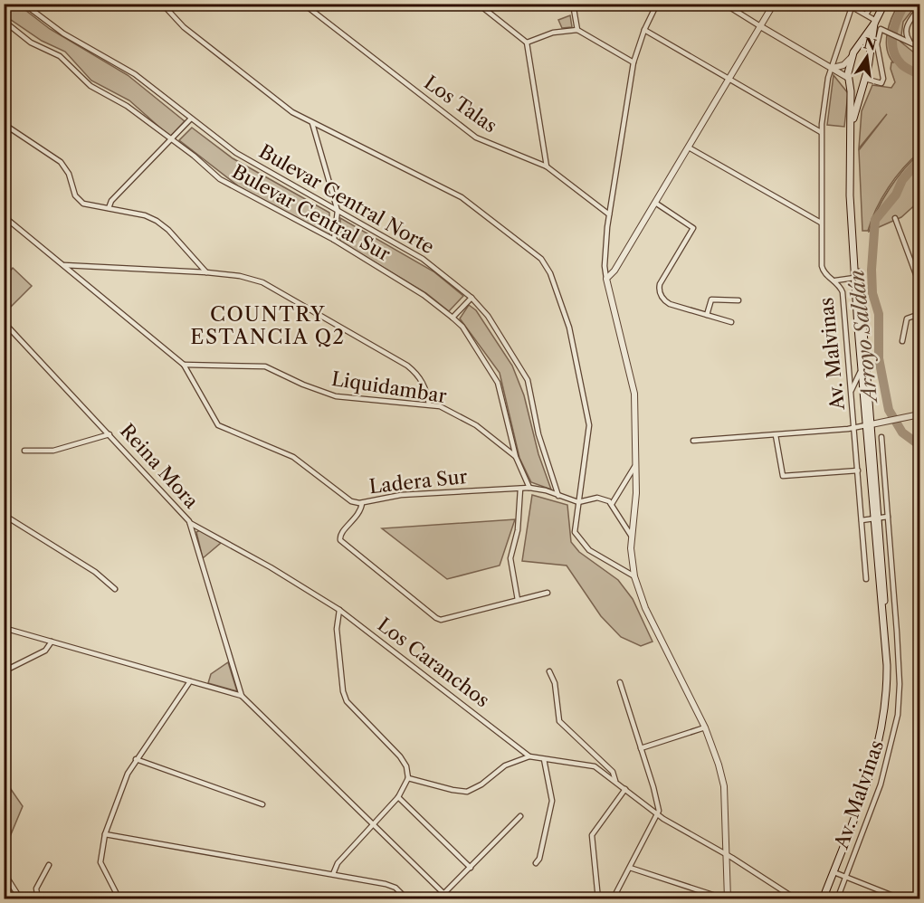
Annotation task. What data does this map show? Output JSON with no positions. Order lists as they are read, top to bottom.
{
  "streets": {
    "street": [
      "Los Talas",
      "Bulevar Central Norte",
      "Bulevar Central Sur",
      "Av. Malvinas",
      "Liquidambar",
      "Reina Mora",
      "Ladera Sur",
      "Los Caranchos"
    ]
  },
  "crossings": [
    ["Bulevar Central Norte", "Ladera Sur"],
    ["Bulevar Central Sur", "Liquidambar"],
    ["Bulevar Central Sur", "Ladera Sur"],
    ["Liquidambar", "Ladera Sur"],
    ["Reina Mora", "Los Caranchos"]
  ],
  "districts": ["COUNTRY ESTANCIA Q2"],
  "water": ["Arroyo Saldán"],
  "north": "top"
}
